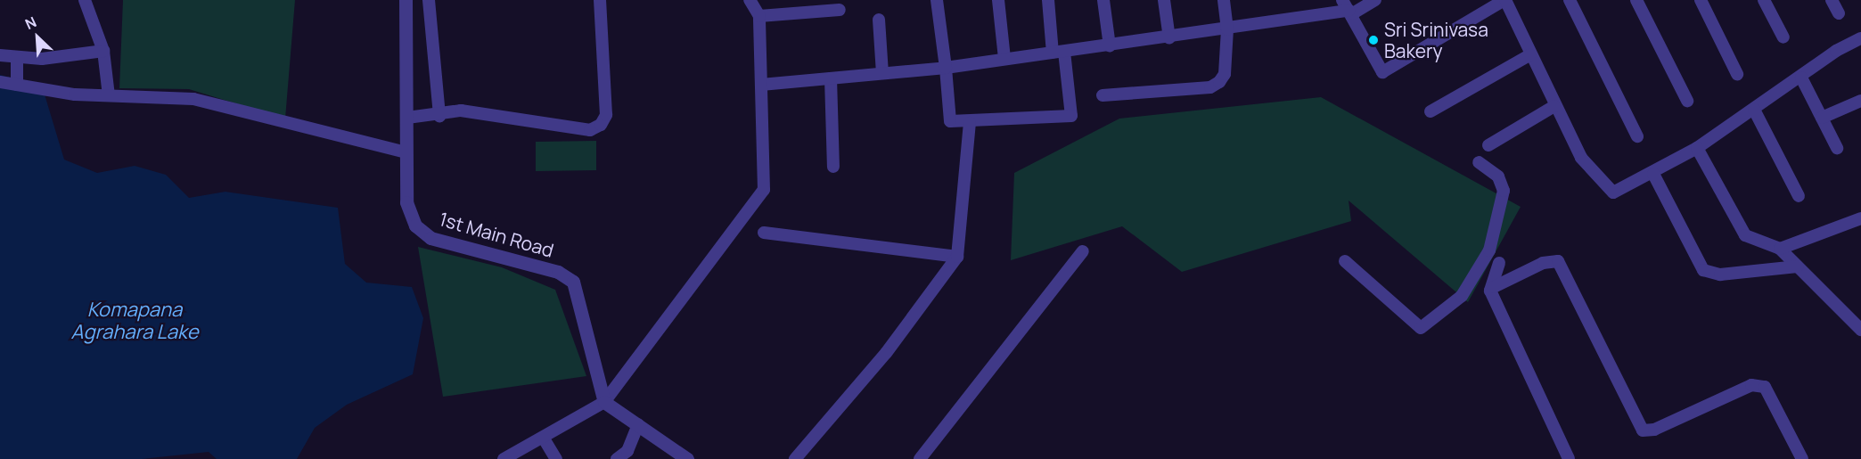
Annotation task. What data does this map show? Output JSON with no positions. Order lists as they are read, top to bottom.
{
  "streets": {
    "street": ["1st Main Road"]
  },
  "water": ["Komapana Agrahara Lake"],
  "places": ["Sri Srinivasa Bakery"],
  "north": "top left"
}
